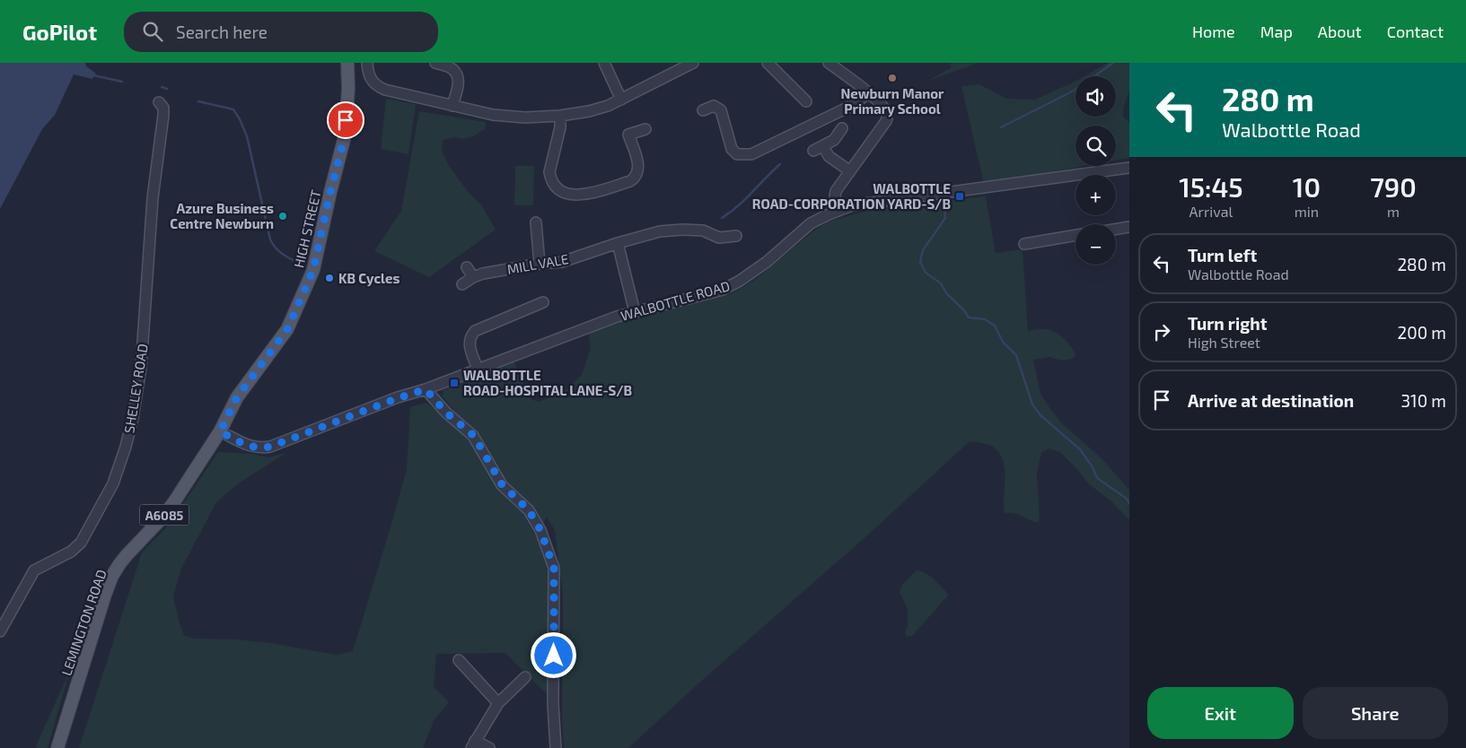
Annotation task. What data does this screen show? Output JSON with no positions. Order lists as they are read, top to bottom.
{
  "streets": {
    "main road": ["HIGH STREET", "A6085", "LEMINGTON ROAD"],
    "street": ["MILL VALE", "WALBOTTLE ROAD", "SHELLEY ROAD"]
  },
  "crossings": [
    ["HIGH STREET", "WALBOTTLE ROAD"],
    ["HIGH STREET", "LEMINGTON ROAD"],
    ["WALBOTTLE ROAD", "LEMINGTON ROAD"]
  ],
  "places": {
    "other": ["Newburn Manor Primary School", "Azure Business Centre Newburn", "KB Cycles"],
    "transit": ["WALBOTTLE ROAD-CORPORATION YARD-S/B", "WALBOTTLE ROAD-HOSPITAL LANE-S/B"]
  },
  "page": {
    "header": "GoPilot",
    "search": "Search here",
    "nav": [
      "Home",
      "Map",
      "About",
      "Contact"
    ],
    "turn": ["280 m", "Walbottle Road"],
    "map_buttons": ["+", "−"],
    "eta": [
      "15:45",
      "Arrival",
      "10",
      "min",
      "790",
      "m"
    ],
    "list": [
      {
        "name": "Turn left",
        "note": "Walbottle Road",
        "value": "280 m"
      },
      {
        "name": "Turn right",
        "note": "High Street",
        "value": "200 m"
      },
      {
        "name": "Arrive at destination",
        "value": "310 m"
      }
    ],
    "buttons": ["Exit", "Share"]
  }
}
